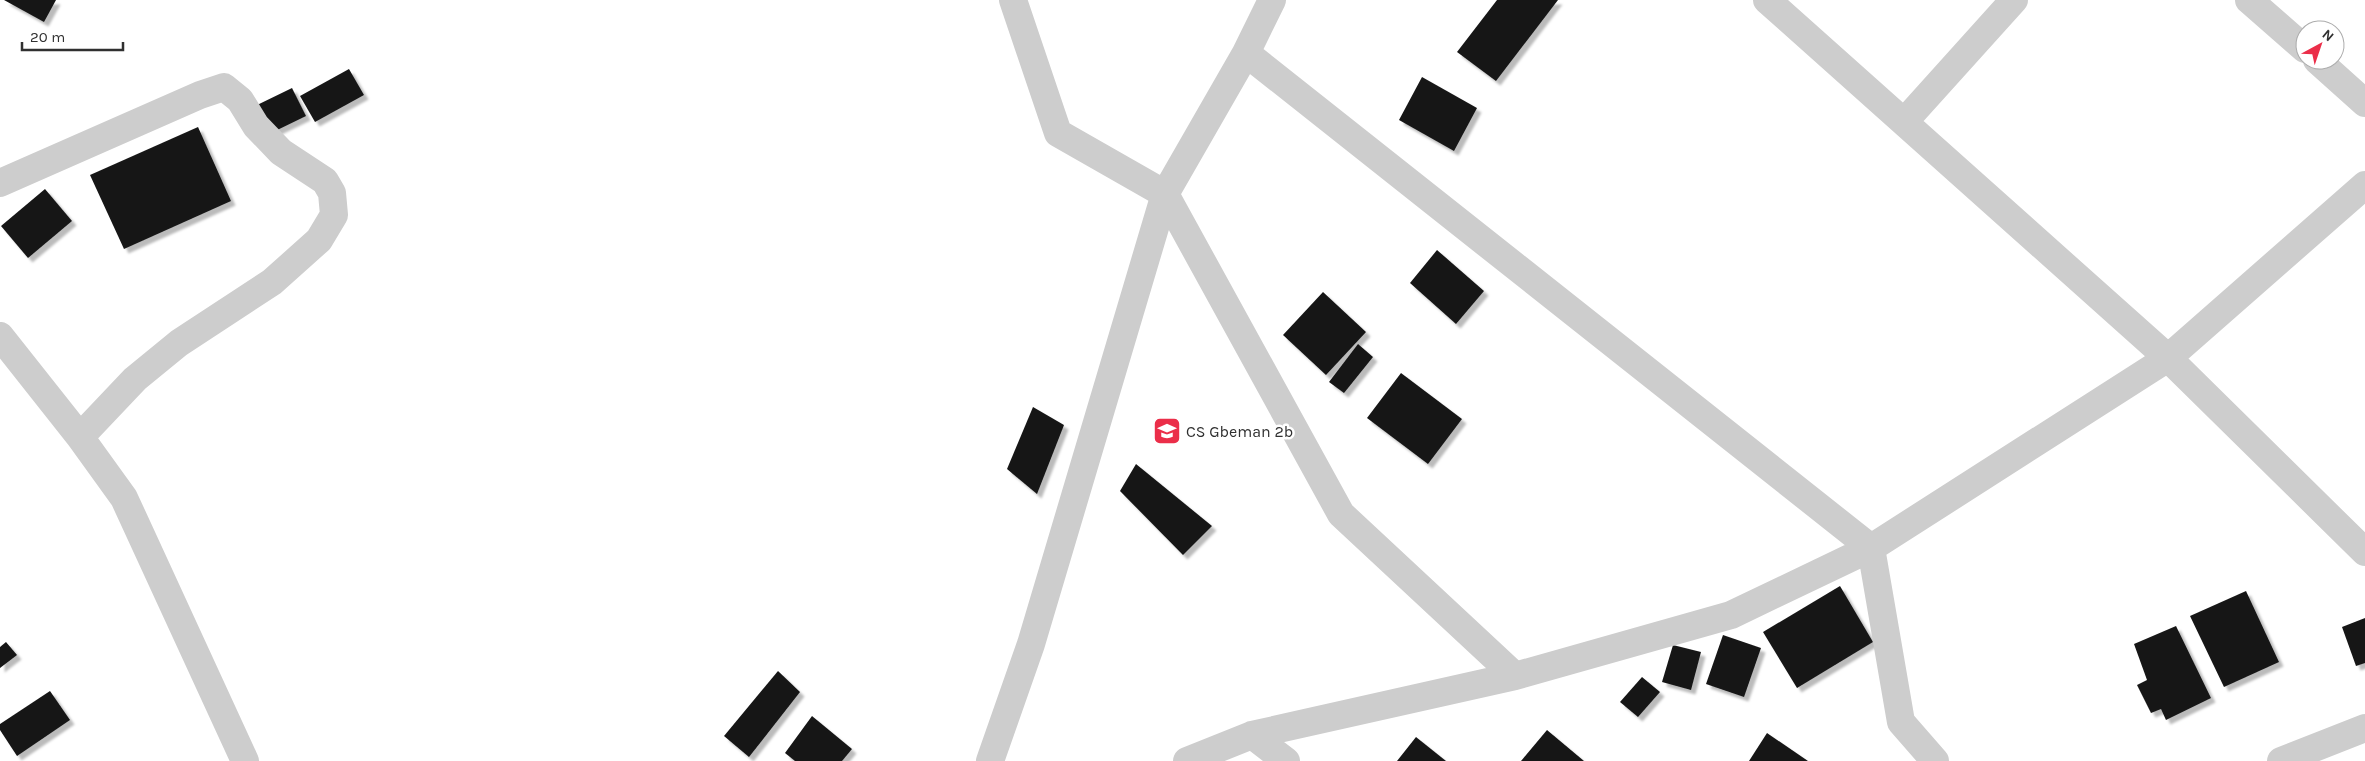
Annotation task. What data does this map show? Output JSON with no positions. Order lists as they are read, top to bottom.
{
  "places": {
    "school or university": ["CS Gbeman 2b"]
  },
  "scale_bar": "20 m",
  "north": "top right"
}
